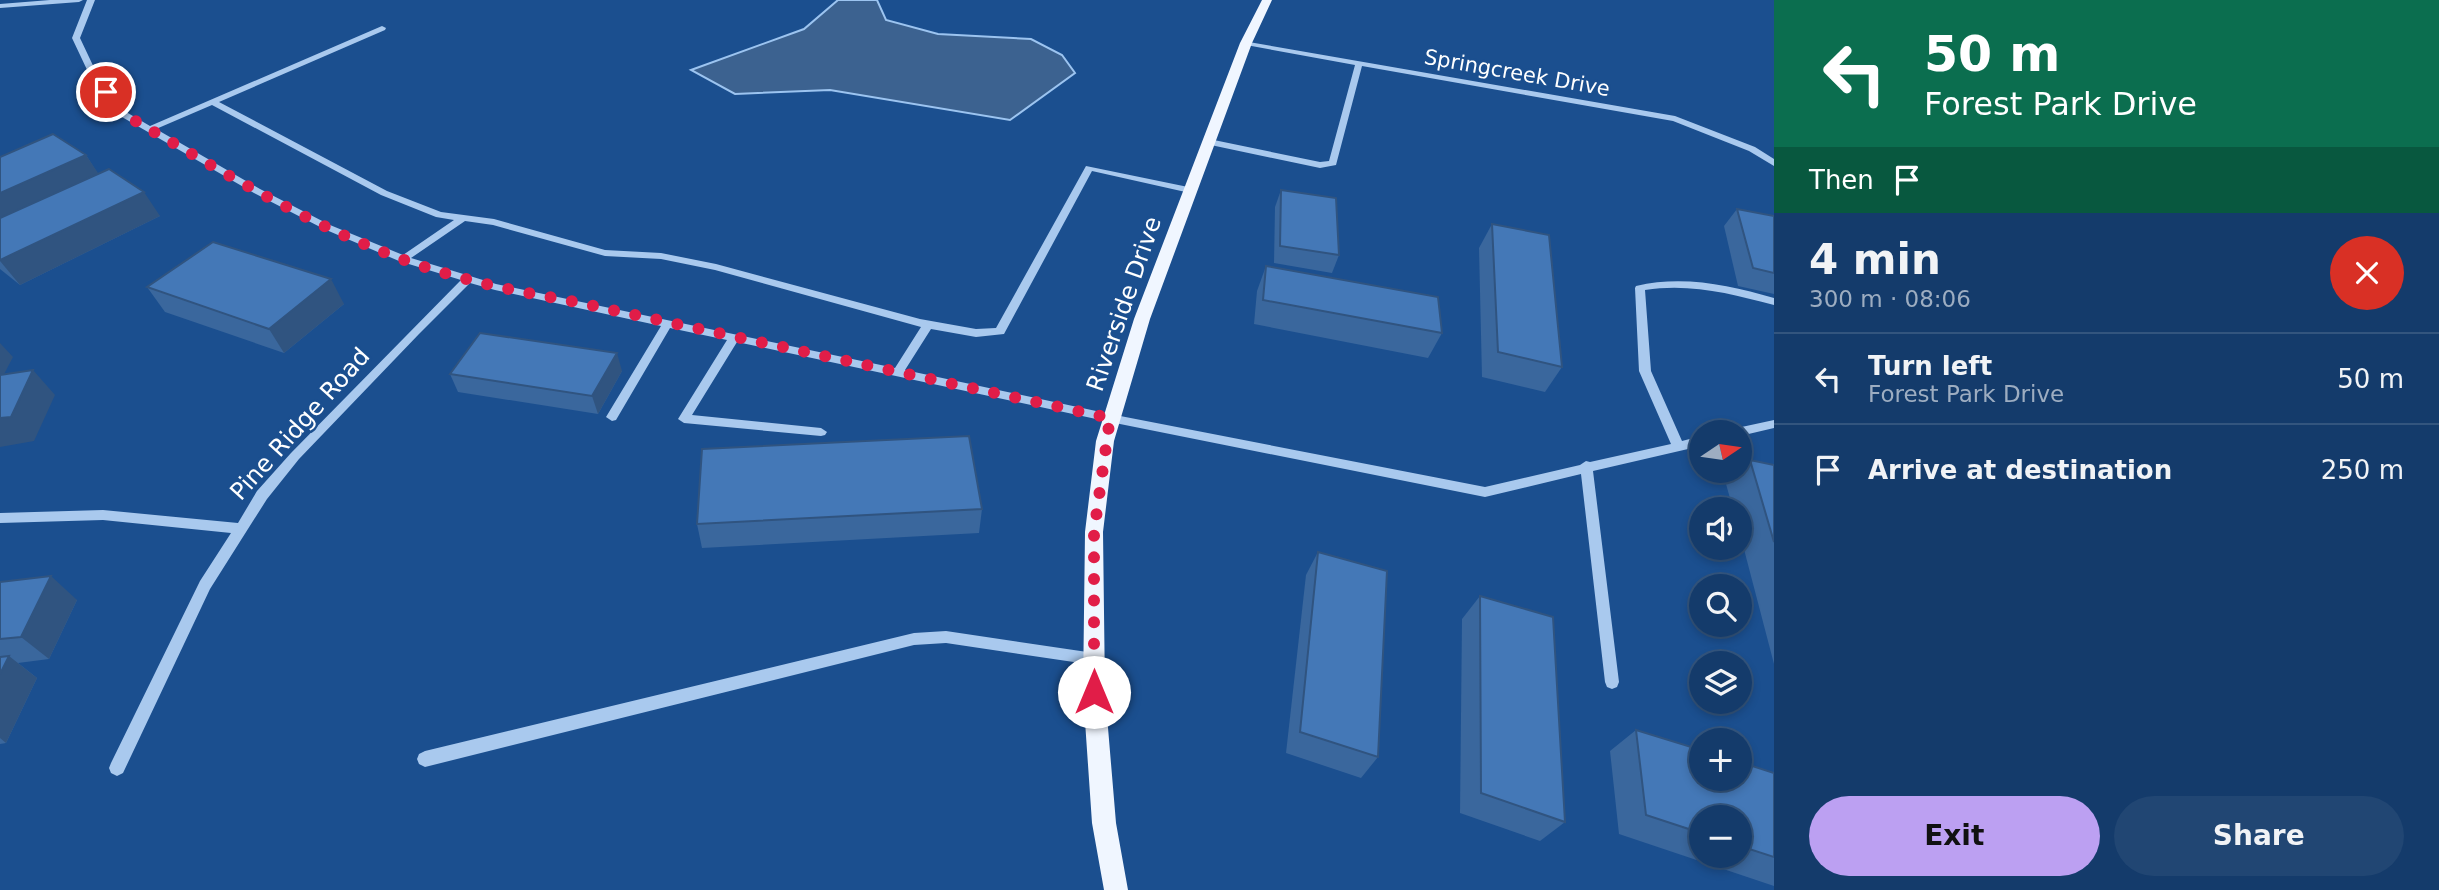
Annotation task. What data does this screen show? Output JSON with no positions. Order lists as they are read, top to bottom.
{
  "streets": {
    "main road": ["Riverside Drive"],
    "street": ["Springcreek Drive", "Pine Ridge Road"]
  },
  "crossings": [
    ["Springcreek Drive", "Riverside Drive"]
  ],
  "north": "right",
  "page": {
    "turn": ["50 m", "Forest Park Drive"],
    "then": "Then",
    "heading": ["4 min", "300 m · 08:06"],
    "list": [
      {
        "name": "Turn left",
        "note": "Forest Park Drive",
        "value": "50 m"
      },
      {
        "name": "Arrive at destination",
        "value": "250 m"
      }
    ],
    "map_buttons": ["+", "−"],
    "buttons": ["Exit", "Share"]
  }
}
